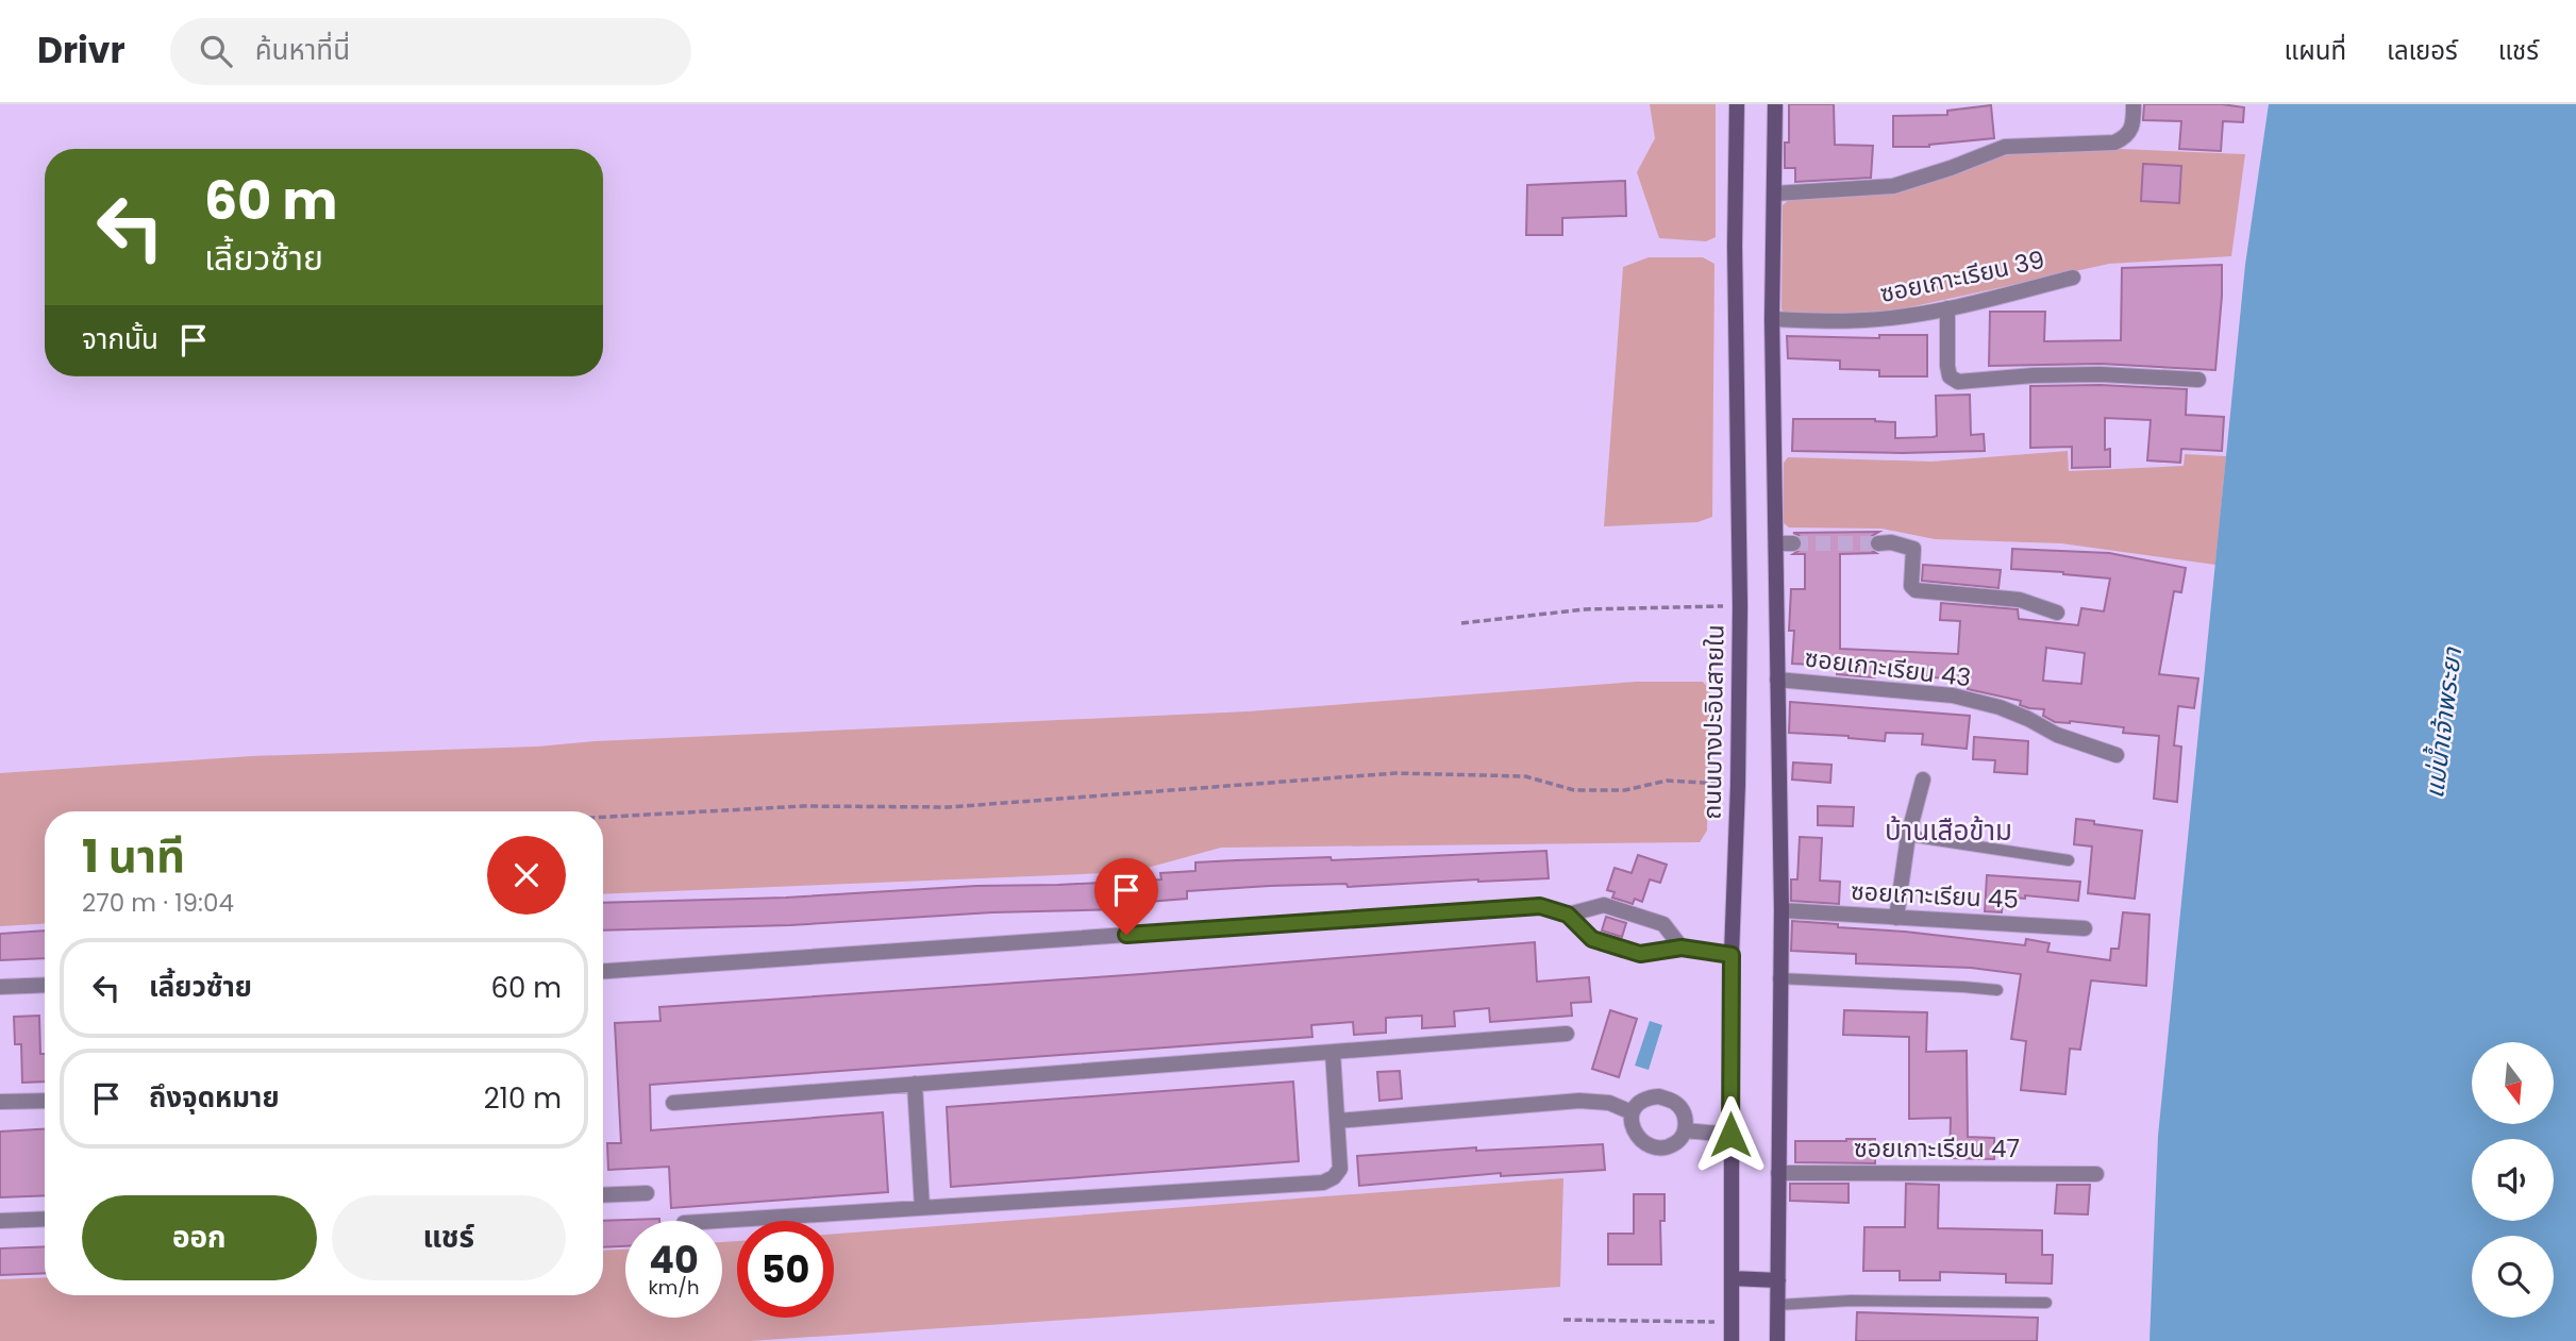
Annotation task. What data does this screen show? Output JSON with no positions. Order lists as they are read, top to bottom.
{
  "streets": {
    "main road": ["ถนนบางปะอินสายใน"],
    "street": [
      "ซอยเกาะเรียน 39",
      "ซอยเกาะเรียน 43",
      "ซอยเกาะเรียน 45",
      "ซอยเกาะเรียน 47"
    ]
  },
  "districts": ["บ้านเสือข้าม"],
  "water": ["แม่น้ำเจ้าพระยา"],
  "north": "bottom",
  "page": {
    "header": "Drivr",
    "search": "ค้นหาที่นี่",
    "nav": ["แผนที่", "เลเยอร์", "แชร์"],
    "turn": ["60 m", "เลี้ยวซ้าย"],
    "then": "จากนั้น",
    "heading": ["1 นาที", "270 m · 19:04"],
    "list": [
      {
        "name": "เลี้ยวซ้าย",
        "value": "60 m"
      },
      {
        "name": "ถึงจุดหมาย",
        "value": "210 m"
      }
    ],
    "buttons": ["ออก", "แชร์"],
    "speed": "40 km/h",
    "limit": "50"
  }
}
